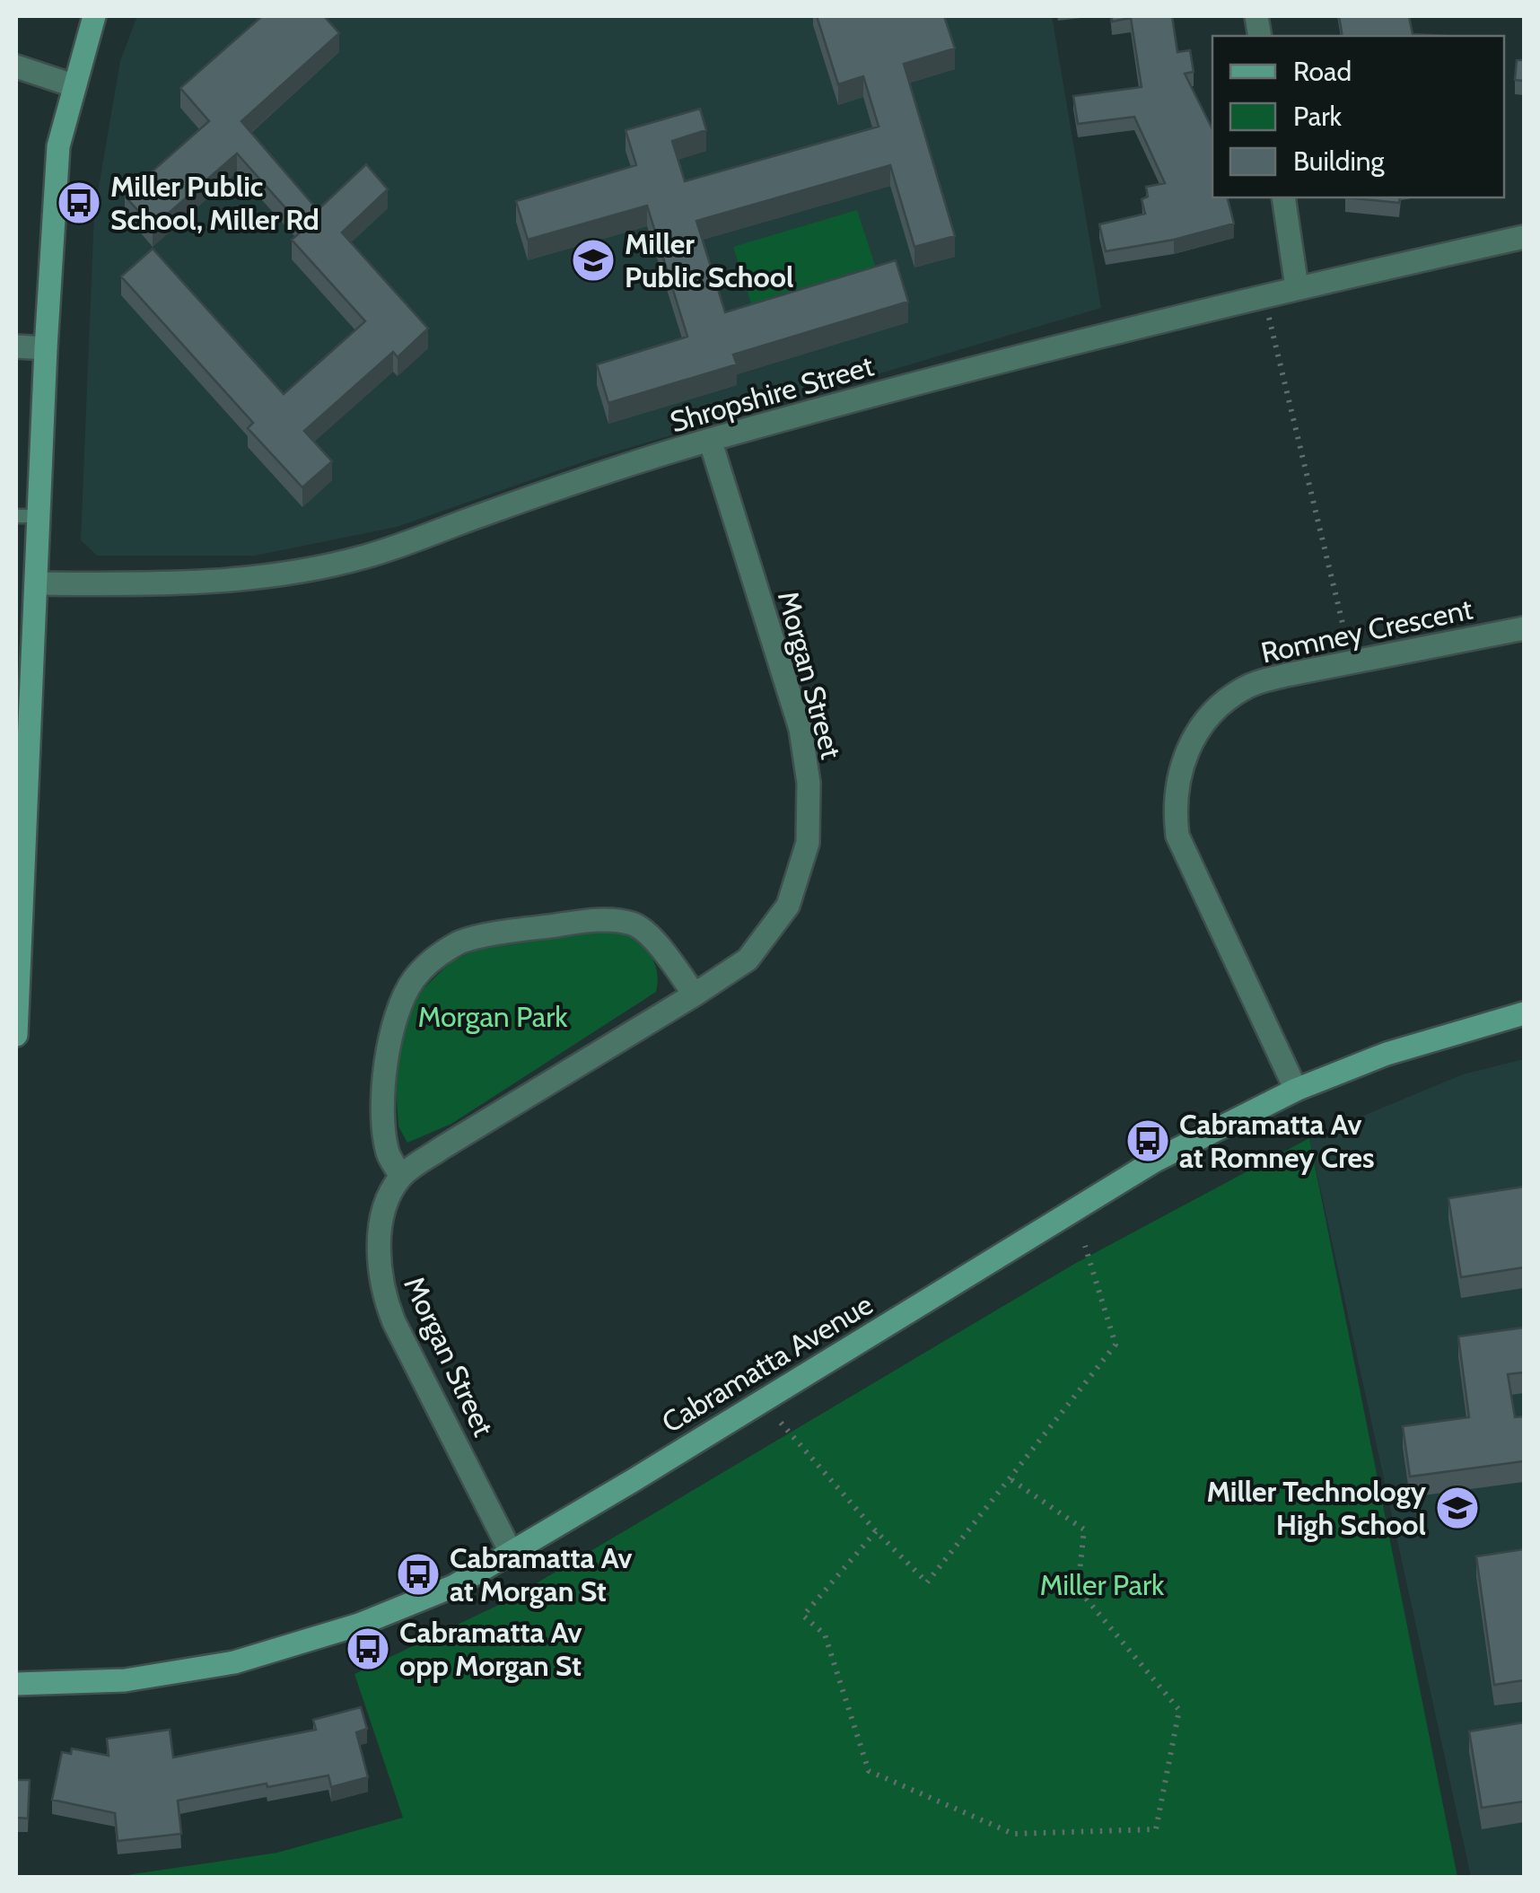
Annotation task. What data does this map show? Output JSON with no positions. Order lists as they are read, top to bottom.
{
  "streets": {
    "street": [
      "Shropshire Street",
      "Romney Crescent",
      "Morgan Street",
      "Cabramatta Avenue"
    ]
  },
  "crossings": [
    ["Shropshire Street", "Morgan Street"],
    ["Romney Crescent", "Cabramatta Avenue"],
    ["Morgan Street", "Cabramatta Avenue"]
  ],
  "parks": ["Morgan Park", "Miller Park"],
  "places": {
    "bus stop": [
      "Miller Public School, Miller Rd",
      "Cabramatta Av at Romney Cres",
      "Cabramatta Av at Morgan St",
      "Cabramatta Av opp Morgan St"
    ],
    "school or university": ["Miller Public School", "Miller Technology High School"]
  },
  "legend": ["Road", "Park", "Building"]
}
